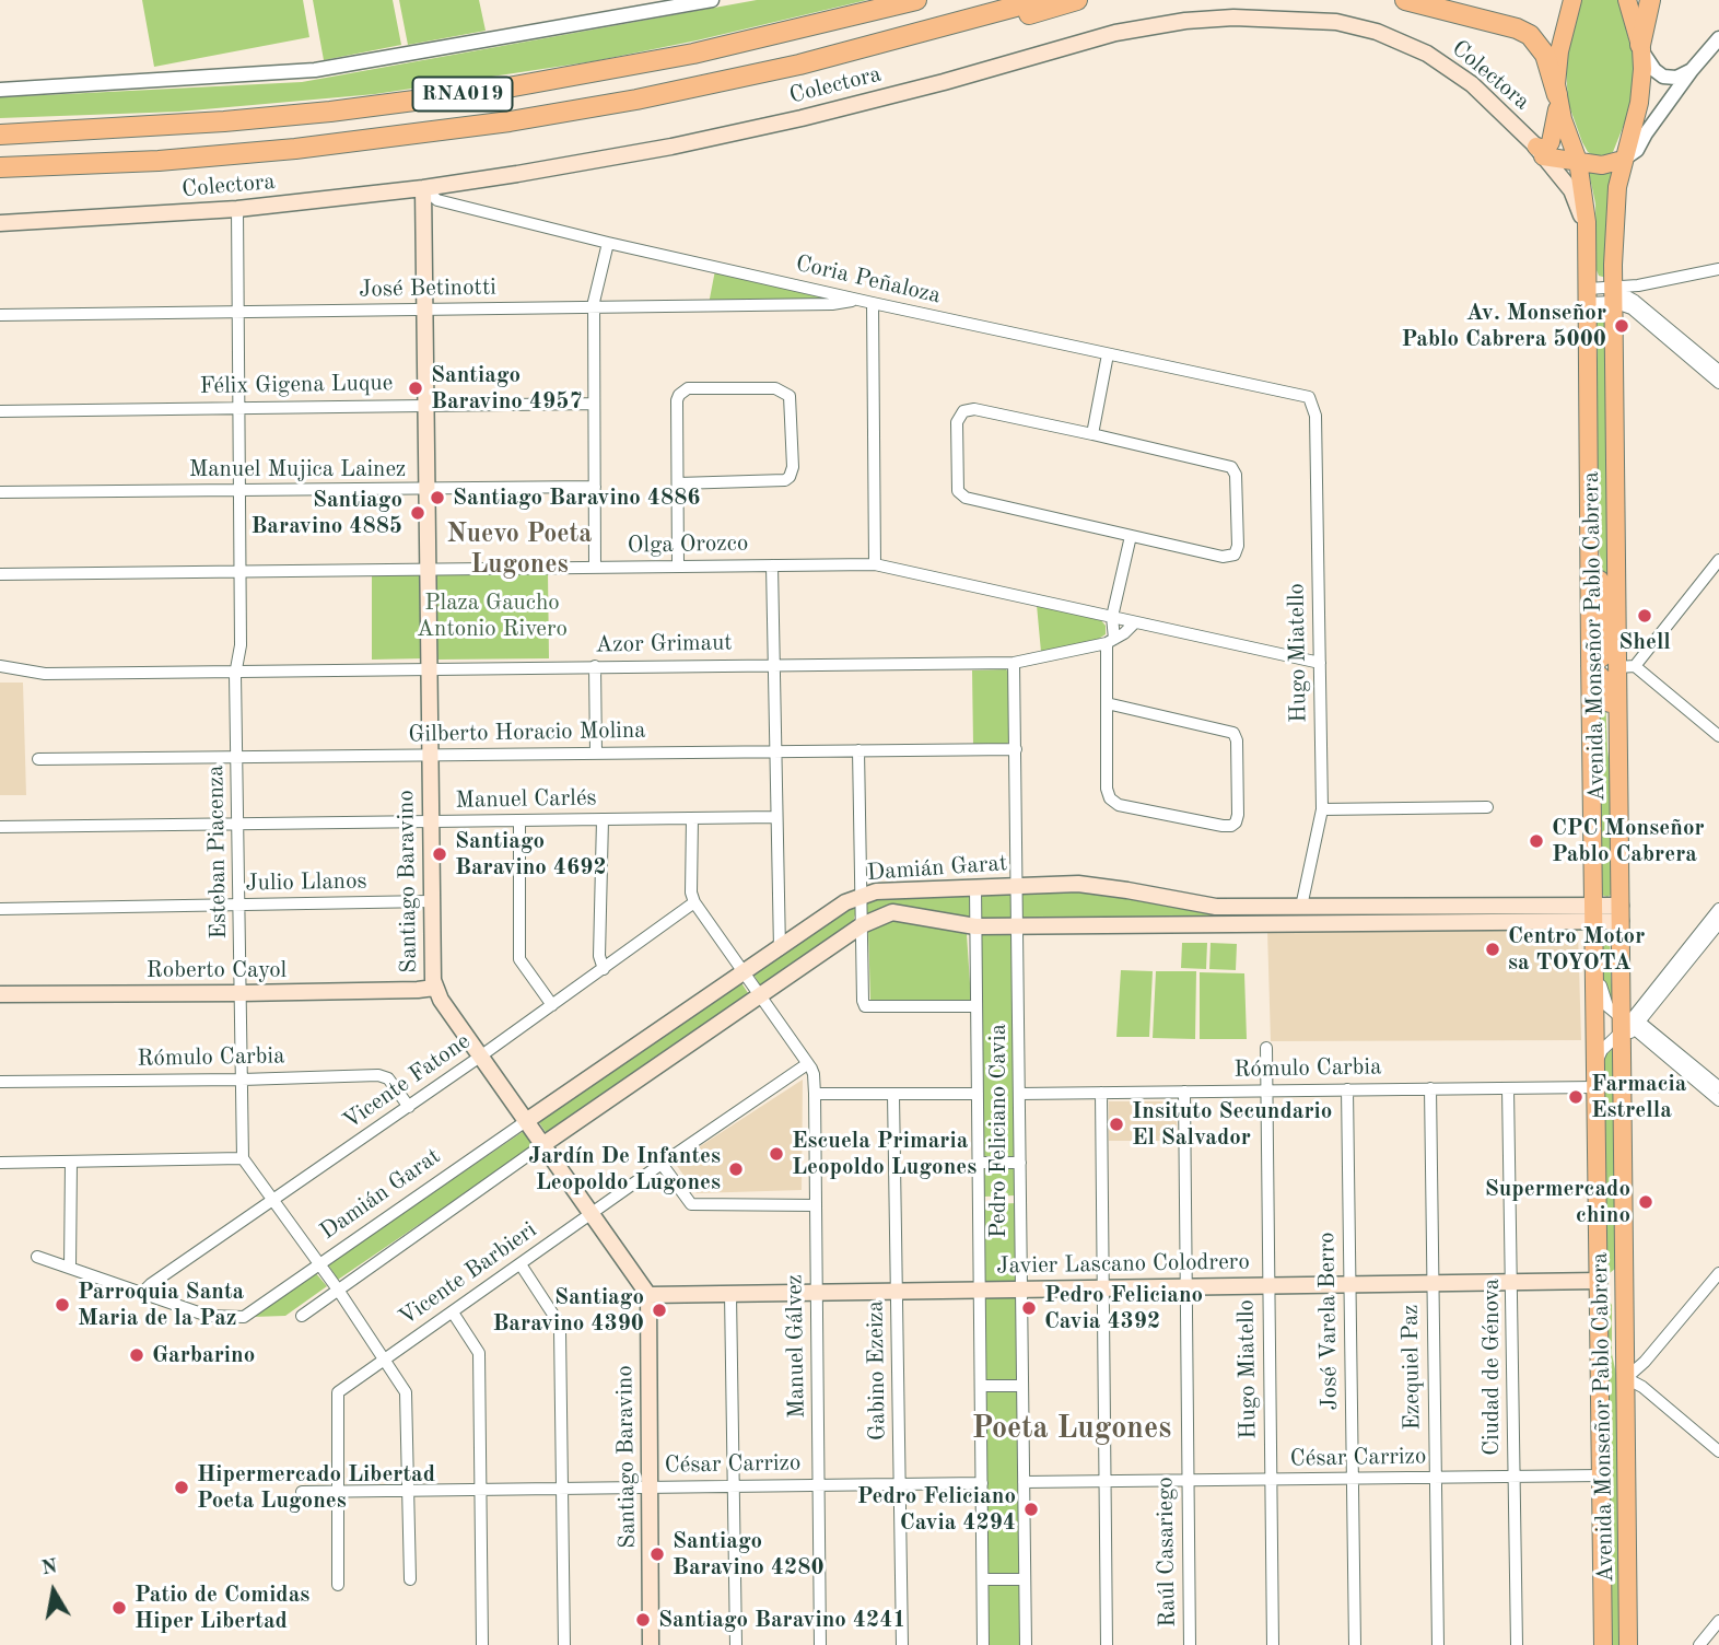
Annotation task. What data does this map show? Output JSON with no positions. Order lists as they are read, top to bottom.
{
  "streets": {
    "highway": ["RNA019"],
    "main road": [
      "Colectora",
      "Avenida Monseñor Pablo Cabrera",
      "Damián Garat",
      "Santiago Baravino",
      "Roberto Cayol",
      "Javier Lascano Colodrero"
    ],
    "street": [
      "Coria Peñaloza",
      "José Betinotti",
      "Félix Gigena Luque",
      "Manuel Mujica Lainez",
      "Olga Orozco",
      "Azor Grimaut",
      "Hugo Miatello",
      "Gilberto Horacio Molina",
      "Manuel Carlés",
      "Esteban Piacenza",
      "Julio Llanos",
      "Rómulo Carbia",
      "Vicente Fatone",
      "Pedro Feliciano Cavia",
      "Vicente Barbieri",
      "José Varela Berro",
      "Manuel Gálvez",
      "Ezequiel Paz",
      "Ciudad de Génova",
      "Gabino Ezeiza",
      "César Carrizo",
      "Raúl Casariego"
    ]
  },
  "crossings": [
    ["Colectora", "Coria Peñaloza"],
    ["Colectora", "Avenida Monseñor Pablo Cabrera"],
    ["Colectora", "Esteban Piacenza"],
    ["Colectora", "Santiago Baravino"],
    ["Coria Peñaloza", "José Betinotti"],
    ["Coria Peñaloza", "Hugo Miatello"],
    ["Coria Peñaloza", "Santiago Baravino"],
    ["José Betinotti", "Esteban Piacenza"],
    ["José Betinotti", "Santiago Baravino"],
    ["Félix Gigena Luque", "Esteban Piacenza"],
    ["Félix Gigena Luque", "Santiago Baravino"],
    ["Manuel Mujica Lainez", "Esteban Piacenza"],
    ["Manuel Mujica Lainez", "Santiago Baravino"],
    ["Olga Orozco", "Azor Grimaut"],
    ["Olga Orozco", "Hugo Miatello"],
    ["Olga Orozco", "Esteban Piacenza"],
    ["Olga Orozco", "Santiago Baravino"],
    ["Avenida Monseñor Pablo Cabrera", "Damián Garat"],
    ["Avenida Monseñor Pablo Cabrera", "Rómulo Carbia"],
    ["Avenida Monseñor Pablo Cabrera", "Javier Lascano Colodrero"],
    ["Avenida Monseñor Pablo Cabrera", "César Carrizo"],
    ["Azor Grimaut", "Esteban Piacenza"],
    ["Azor Grimaut", "Santiago Baravino"],
    ["Azor Grimaut", "Pedro Feliciano Cavia"],
    ["Hugo Miatello", "Damián Garat"],
    ["Hugo Miatello", "Rómulo Carbia"],
    ["Hugo Miatello", "Javier Lascano Colodrero"],
    ["Hugo Miatello", "César Carrizo"],
    ["Gilberto Horacio Molina", "Esteban Piacenza"],
    ["Gilberto Horacio Molina", "Santiago Baravino"],
    ["Gilberto Horacio Molina", "Pedro Feliciano Cavia"],
    ["Manuel Carlés", "Esteban Piacenza"],
    ["Manuel Carlés", "Santiago Baravino"],
    ["Esteban Piacenza", "Julio Llanos"],
    ["Esteban Piacenza", "Roberto Cayol"],
    ["Esteban Piacenza", "Rómulo Carbia"],
    ["Damián Garat", "Santiago Baravino"],
    ["Damián Garat", "Vicente Fatone"],
    ["Damián Garat", "Pedro Feliciano Cavia"],
    ["Santiago Baravino", "Julio Llanos"],
    ["Santiago Baravino", "Roberto Cayol"],
    ["Santiago Baravino", "Vicente Fatone"],
    ["Santiago Baravino", "Javier Lascano Colodrero"],
    ["Santiago Baravino", "Vicente Barbieri"],
    ["Santiago Baravino", "César Carrizo"],
    ["Rómulo Carbia", "Vicente Fatone"],
    ["Rómulo Carbia", "Pedro Feliciano Cavia"],
    ["Rómulo Carbia", "José Varela Berro"],
    ["Rómulo Carbia", "Ezequiel Paz"],
    ["Rómulo Carbia", "Ciudad de Génova"],
    ["Rómulo Carbia", "Raúl Casariego"],
    ["Pedro Feliciano Cavia", "Javier Lascano Colodrero"],
    ["Pedro Feliciano Cavia", "César Carrizo"],
    ["Javier Lascano Colodrero", "José Varela Berro"],
    ["Javier Lascano Colodrero", "Manuel Gálvez"],
    ["Javier Lascano Colodrero", "Ezequiel Paz"],
    ["Javier Lascano Colodrero", "Ciudad de Génova"],
    ["Javier Lascano Colodrero", "Gabino Ezeiza"],
    ["Javier Lascano Colodrero", "Raúl Casariego"],
    ["Vicente Barbieri", "César Carrizo"],
    ["José Varela Berro", "César Carrizo"],
    ["Manuel Gálvez", "César Carrizo"],
    ["Ezequiel Paz", "César Carrizo"],
    ["Ciudad de Génova", "César Carrizo"],
    ["Gabino Ezeiza", "César Carrizo"],
    ["César Carrizo", "Raúl Casariego"]
  ],
  "districts": ["Nuevo Poeta Lugones", "Poeta Lugones"],
  "parks": ["Plaza Gaucho Antonio Rivero"],
  "places": [
    "Av. Monseñor Pablo Cabrera 5000",
    "Santiago Baravino 4957",
    "Santiago Baravino 4886",
    "Santiago Baravino 4885",
    "Shell",
    "CPC Monseñor Pablo Cabrera",
    "Santiago Baravino 4692",
    "Centro Motor sa TOYOTA",
    "Farmacia Estrella",
    "Insituto Secundario El Salvador",
    "Escuela Primaria Leopoldo Lugones",
    "Jardín De Infantes Leopoldo Lugones",
    "Supermercado chino",
    "Parroquia Santa Maria de la Paz",
    "Pedro Feliciano Cavia 4392",
    "Santiago Baravino 4390",
    "Garbarino",
    "Hipermercado Libertad Poeta Lugones",
    "Pedro Feliciano Cavia 4294",
    "Santiago Baravino 4280",
    "Patio de Comidas Hiper Libertad",
    "Santiago Baravino 4241"
  ],
  "north": "top"
}
